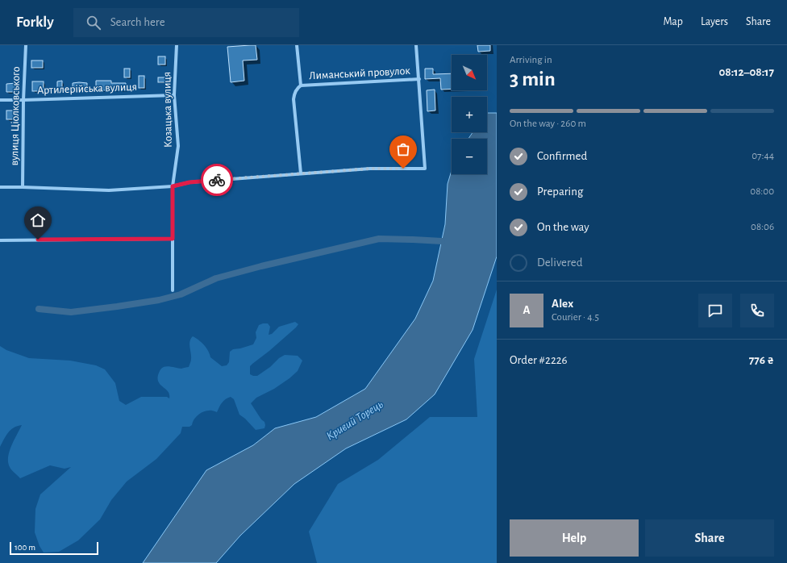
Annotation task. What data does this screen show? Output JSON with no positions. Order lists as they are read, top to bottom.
{
  "streets": {
    "street": [
      "Лиманський провулок",
      "Артилерійська вулиця",
      "Козацька вулиця",
      "вулиця Ціолковського"
    ]
  },
  "crossings": [
    ["Артилерійська вулиця", "Козацька вулиця"],
    ["Артилерійська вулиця", "вулиця Ціолковського"]
  ],
  "water": ["Кривий Торець"],
  "scale_bar": "100 m",
  "north": "bottom right",
  "page": {
    "header": "Forkly",
    "search": "Search here",
    "nav": ["Map", "Layers", "Share"],
    "heading": ["3 min", "Arriving in", "08:12–08:17"],
    "panel": [
      "Alex",
      "Courier · 4.5",
      "Order #2226",
      "776 ₴"
    ],
    "map_buttons": ["+", "−"],
    "bar": "On the way · 260 m",
    "list": [
      ["Confirmed", "07:44"],
      ["Preparing", "08:00"],
      ["On the way", "08:06"],
      "Delivered"
    ],
    "round": "A",
    "buttons": ["Help", "Share"],
    "scale": "100 m"
  }
}
